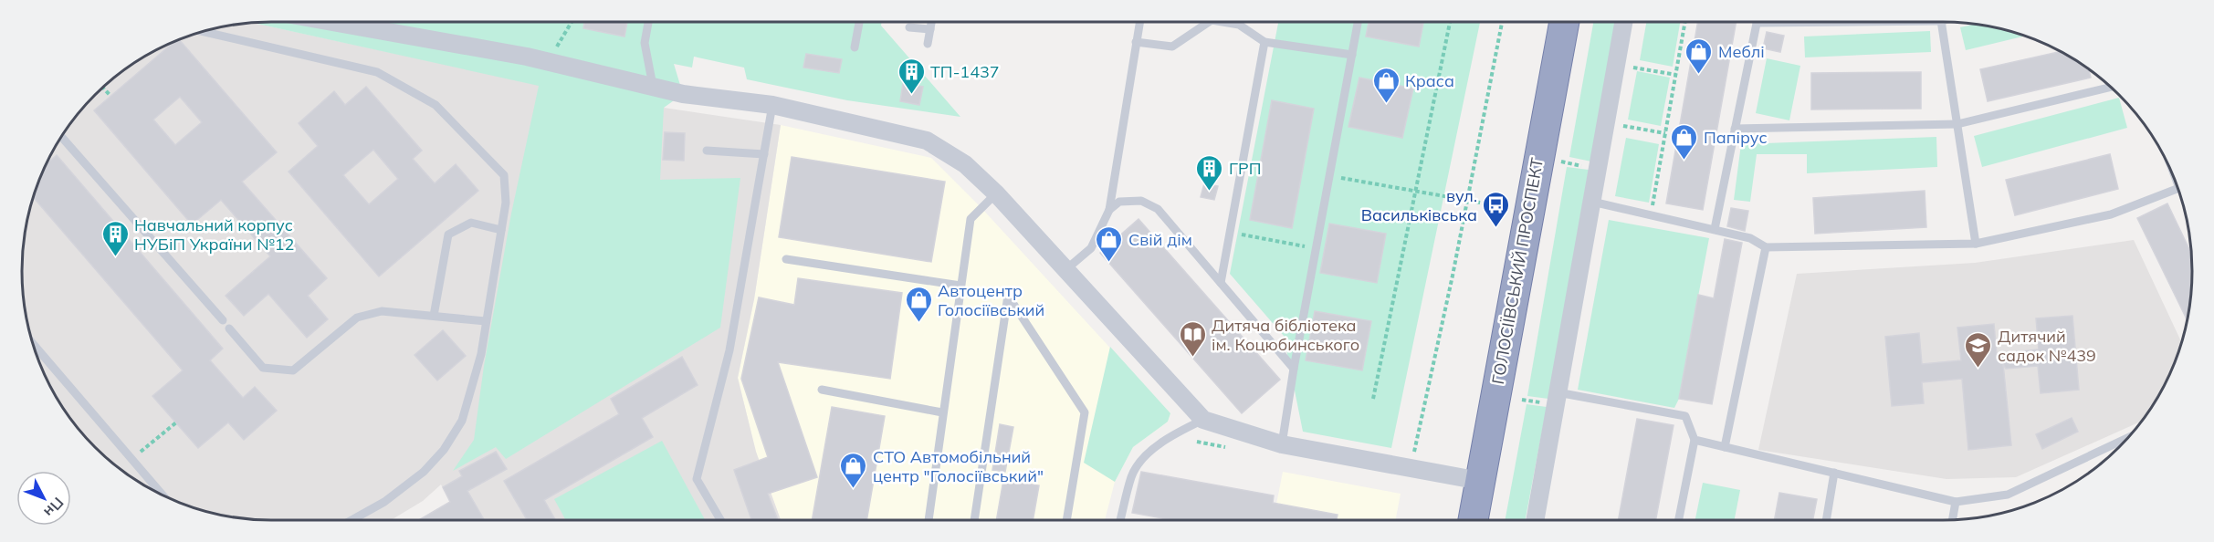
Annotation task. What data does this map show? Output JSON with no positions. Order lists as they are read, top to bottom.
{
  "streets": {
    "highway": ["ГОЛОСІЇВСЬКИЙ ПРОСПЕКТ"]
  },
  "places": {
    "shop": [
      "Меблі",
      "Краса",
      "Папірус",
      "Свій дім",
      "Автоцентр Голосіївський",
      "СТО Автомобільний центр \"Голосіївський\""
    ],
    "building": ["ТП-1437", "ГРП", "Навчальний корпус НУБіП України №12"],
    "bus stop": ["вул. Васильківська"],
    "library": ["Дитяча бібліотека ім. Коцюбинського"],
    "school or university": ["Дитячий садок №439"]
  },
  "north": "bottom right"
}
